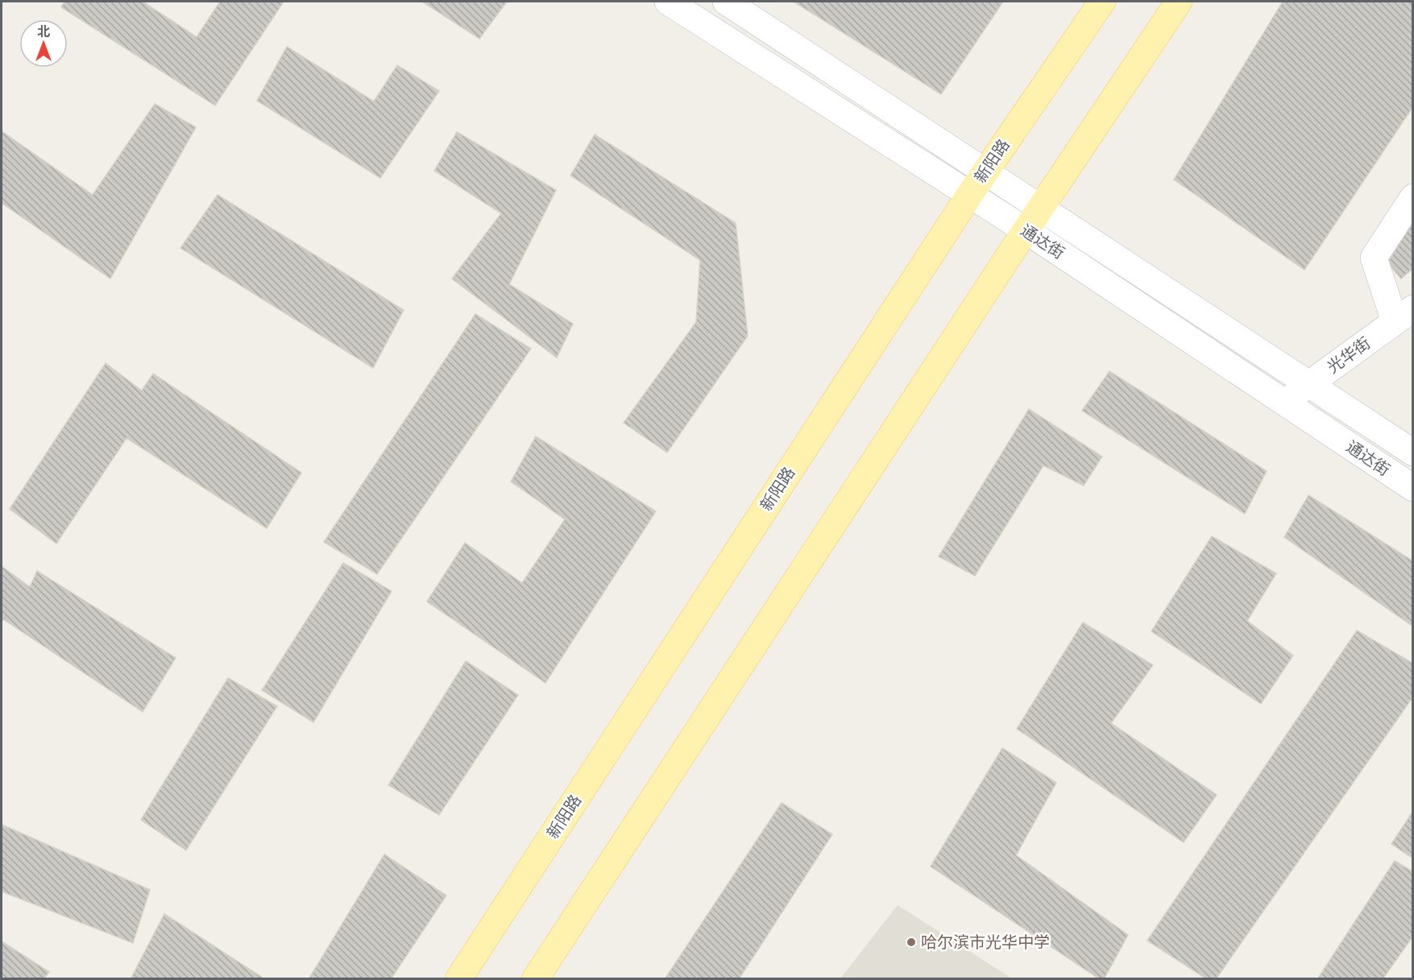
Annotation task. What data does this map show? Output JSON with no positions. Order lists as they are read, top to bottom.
{
  "streets": {
    "main road": ["新阳路", "通达街", "光华街"]
  },
  "crossings": [
    ["新阳路", "通达街"],
    ["通达街", "光华街"]
  ],
  "places": ["哈尔滨市光华中学"],
  "north": "top"
}
